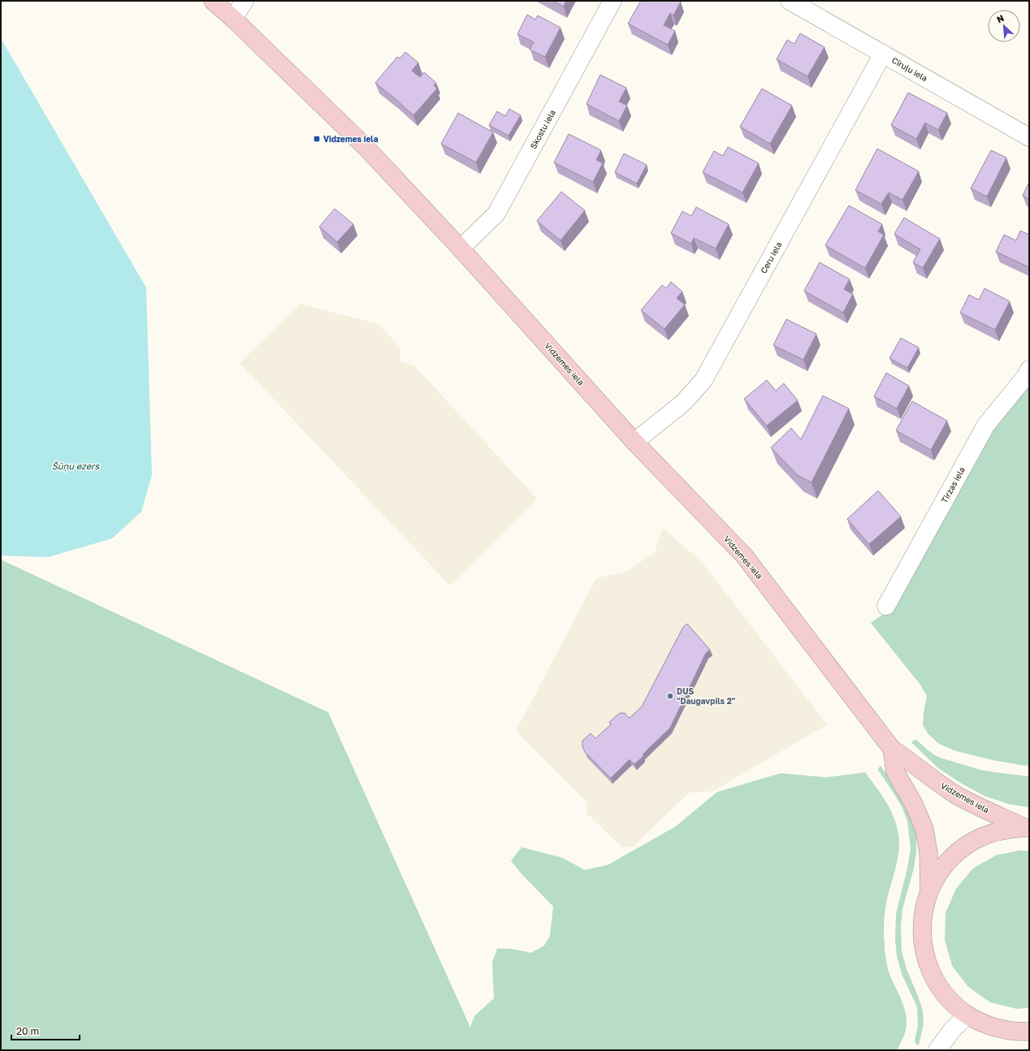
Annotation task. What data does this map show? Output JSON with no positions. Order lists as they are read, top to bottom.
{
  "streets": {
    "street": [
      "Cīruļu iela",
      "Skostu iela",
      "Ceru iela",
      "Vidzemes iela",
      "Tirzas iela"
    ]
  },
  "crossings": [
    ["Cīruļu iela", "Ceru iela"],
    ["Skostu iela", "Vidzemes iela"],
    ["Ceru iela", "Vidzemes iela"]
  ],
  "water": ["Šūņu ezers"],
  "places": {
    "transit": ["Vidzemes iela"],
    "other": ["DUS \"Daugavpils 2\""]
  },
  "scale_bar": "20 m",
  "north": "top left"
}
